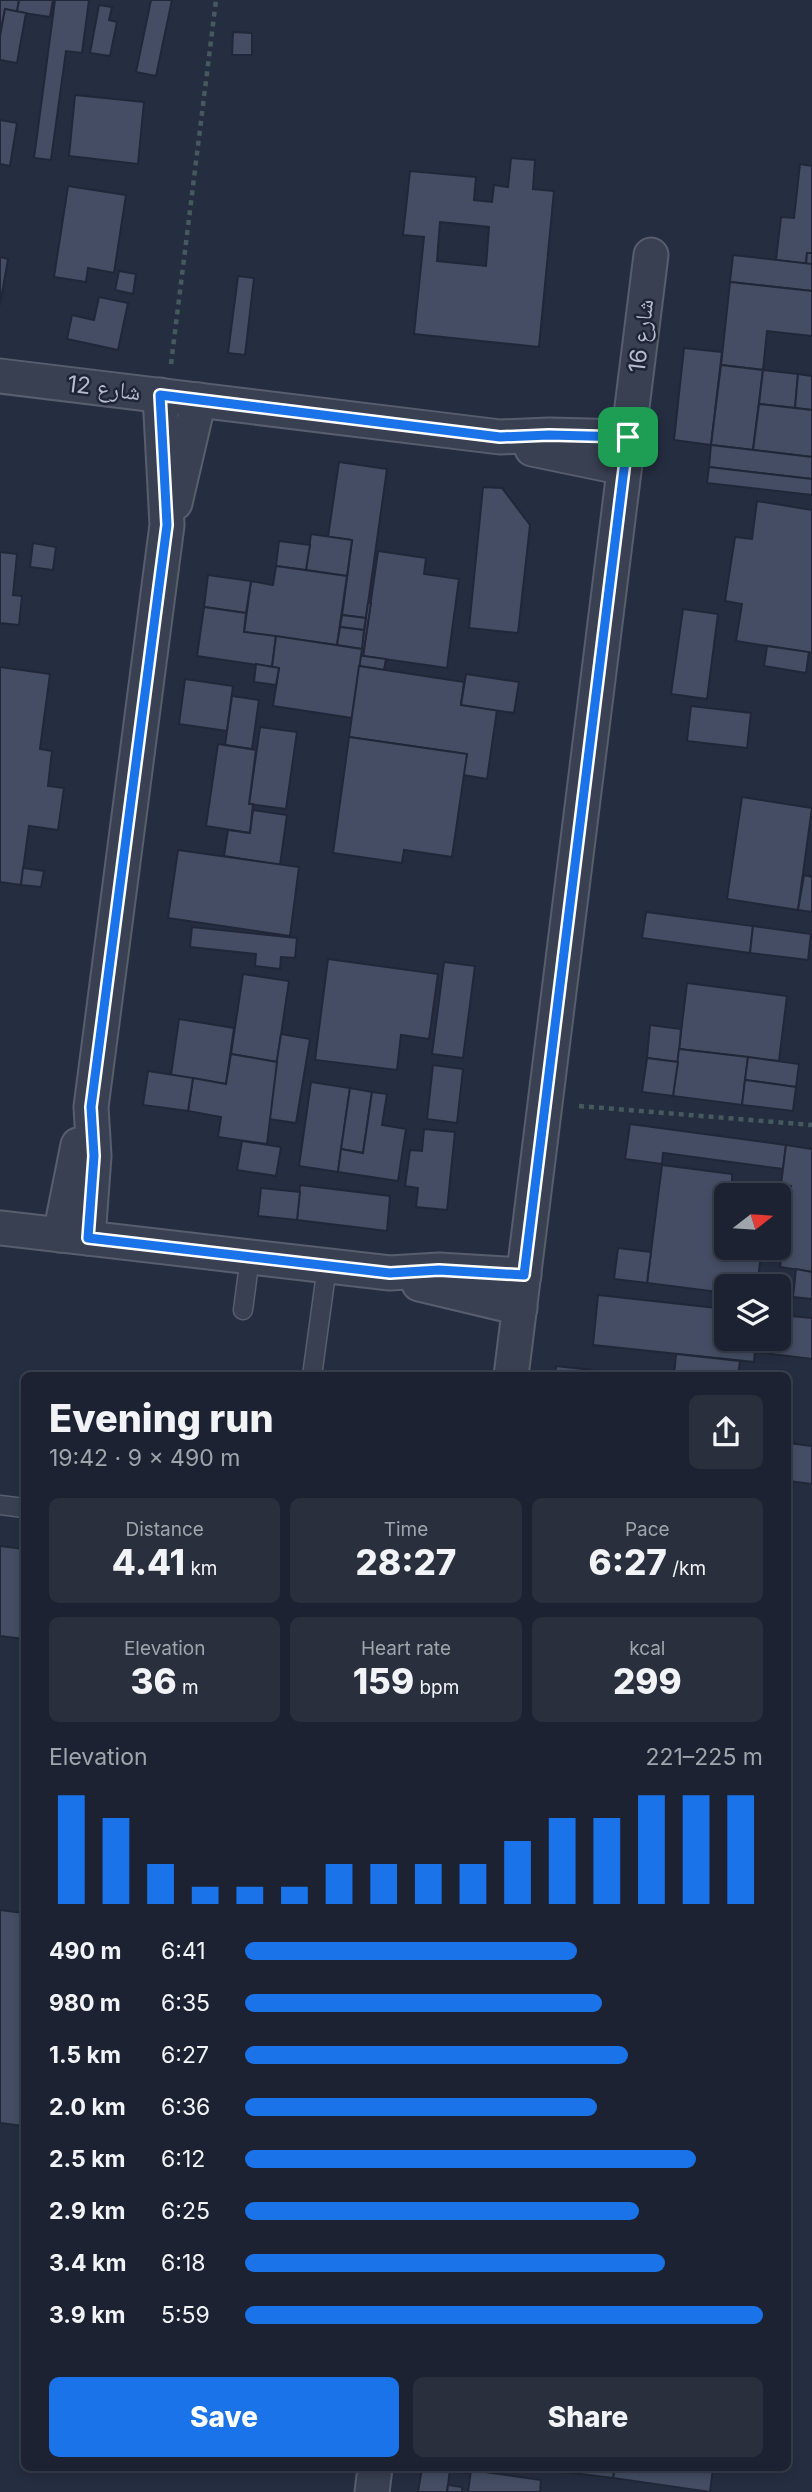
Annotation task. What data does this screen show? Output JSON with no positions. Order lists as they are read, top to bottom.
{
  "streets": {
    "street": ["شارع 16", "شارع 12"]
  },
  "crossings": [
    ["شارع 16", "شارع 12"]
  ],
  "north": "right",
  "page": {
    "heading": ["Evening run", "19:42 · 9 × 490 m"],
    "stats": [
      ["Distance", "4.41 km"],
      ["Time", "28:27"],
      ["Pace", "6:27 /km"],
      ["Elevation", "36 m"],
      ["Heart rate", "159 bpm"],
      ["kcal", "299"]
    ],
    "chart": ["Elevation", "221–225 m"],
    "list": [
      {
        "name": "490 m",
        "note": "6:41"
      },
      {
        "name": "980 m",
        "note": "6:35"
      },
      {
        "name": "1.5 km",
        "note": "6:27"
      },
      {
        "name": "2.0 km",
        "note": "6:36"
      },
      {
        "name": "2.5 km",
        "note": "6:12"
      },
      {
        "name": "2.9 km",
        "note": "6:25"
      },
      {
        "name": "3.4 km",
        "note": "6:18"
      },
      {
        "name": "3.9 km",
        "note": "5:59"
      }
    ],
    "buttons": ["Save", "Share"]
  }
}
